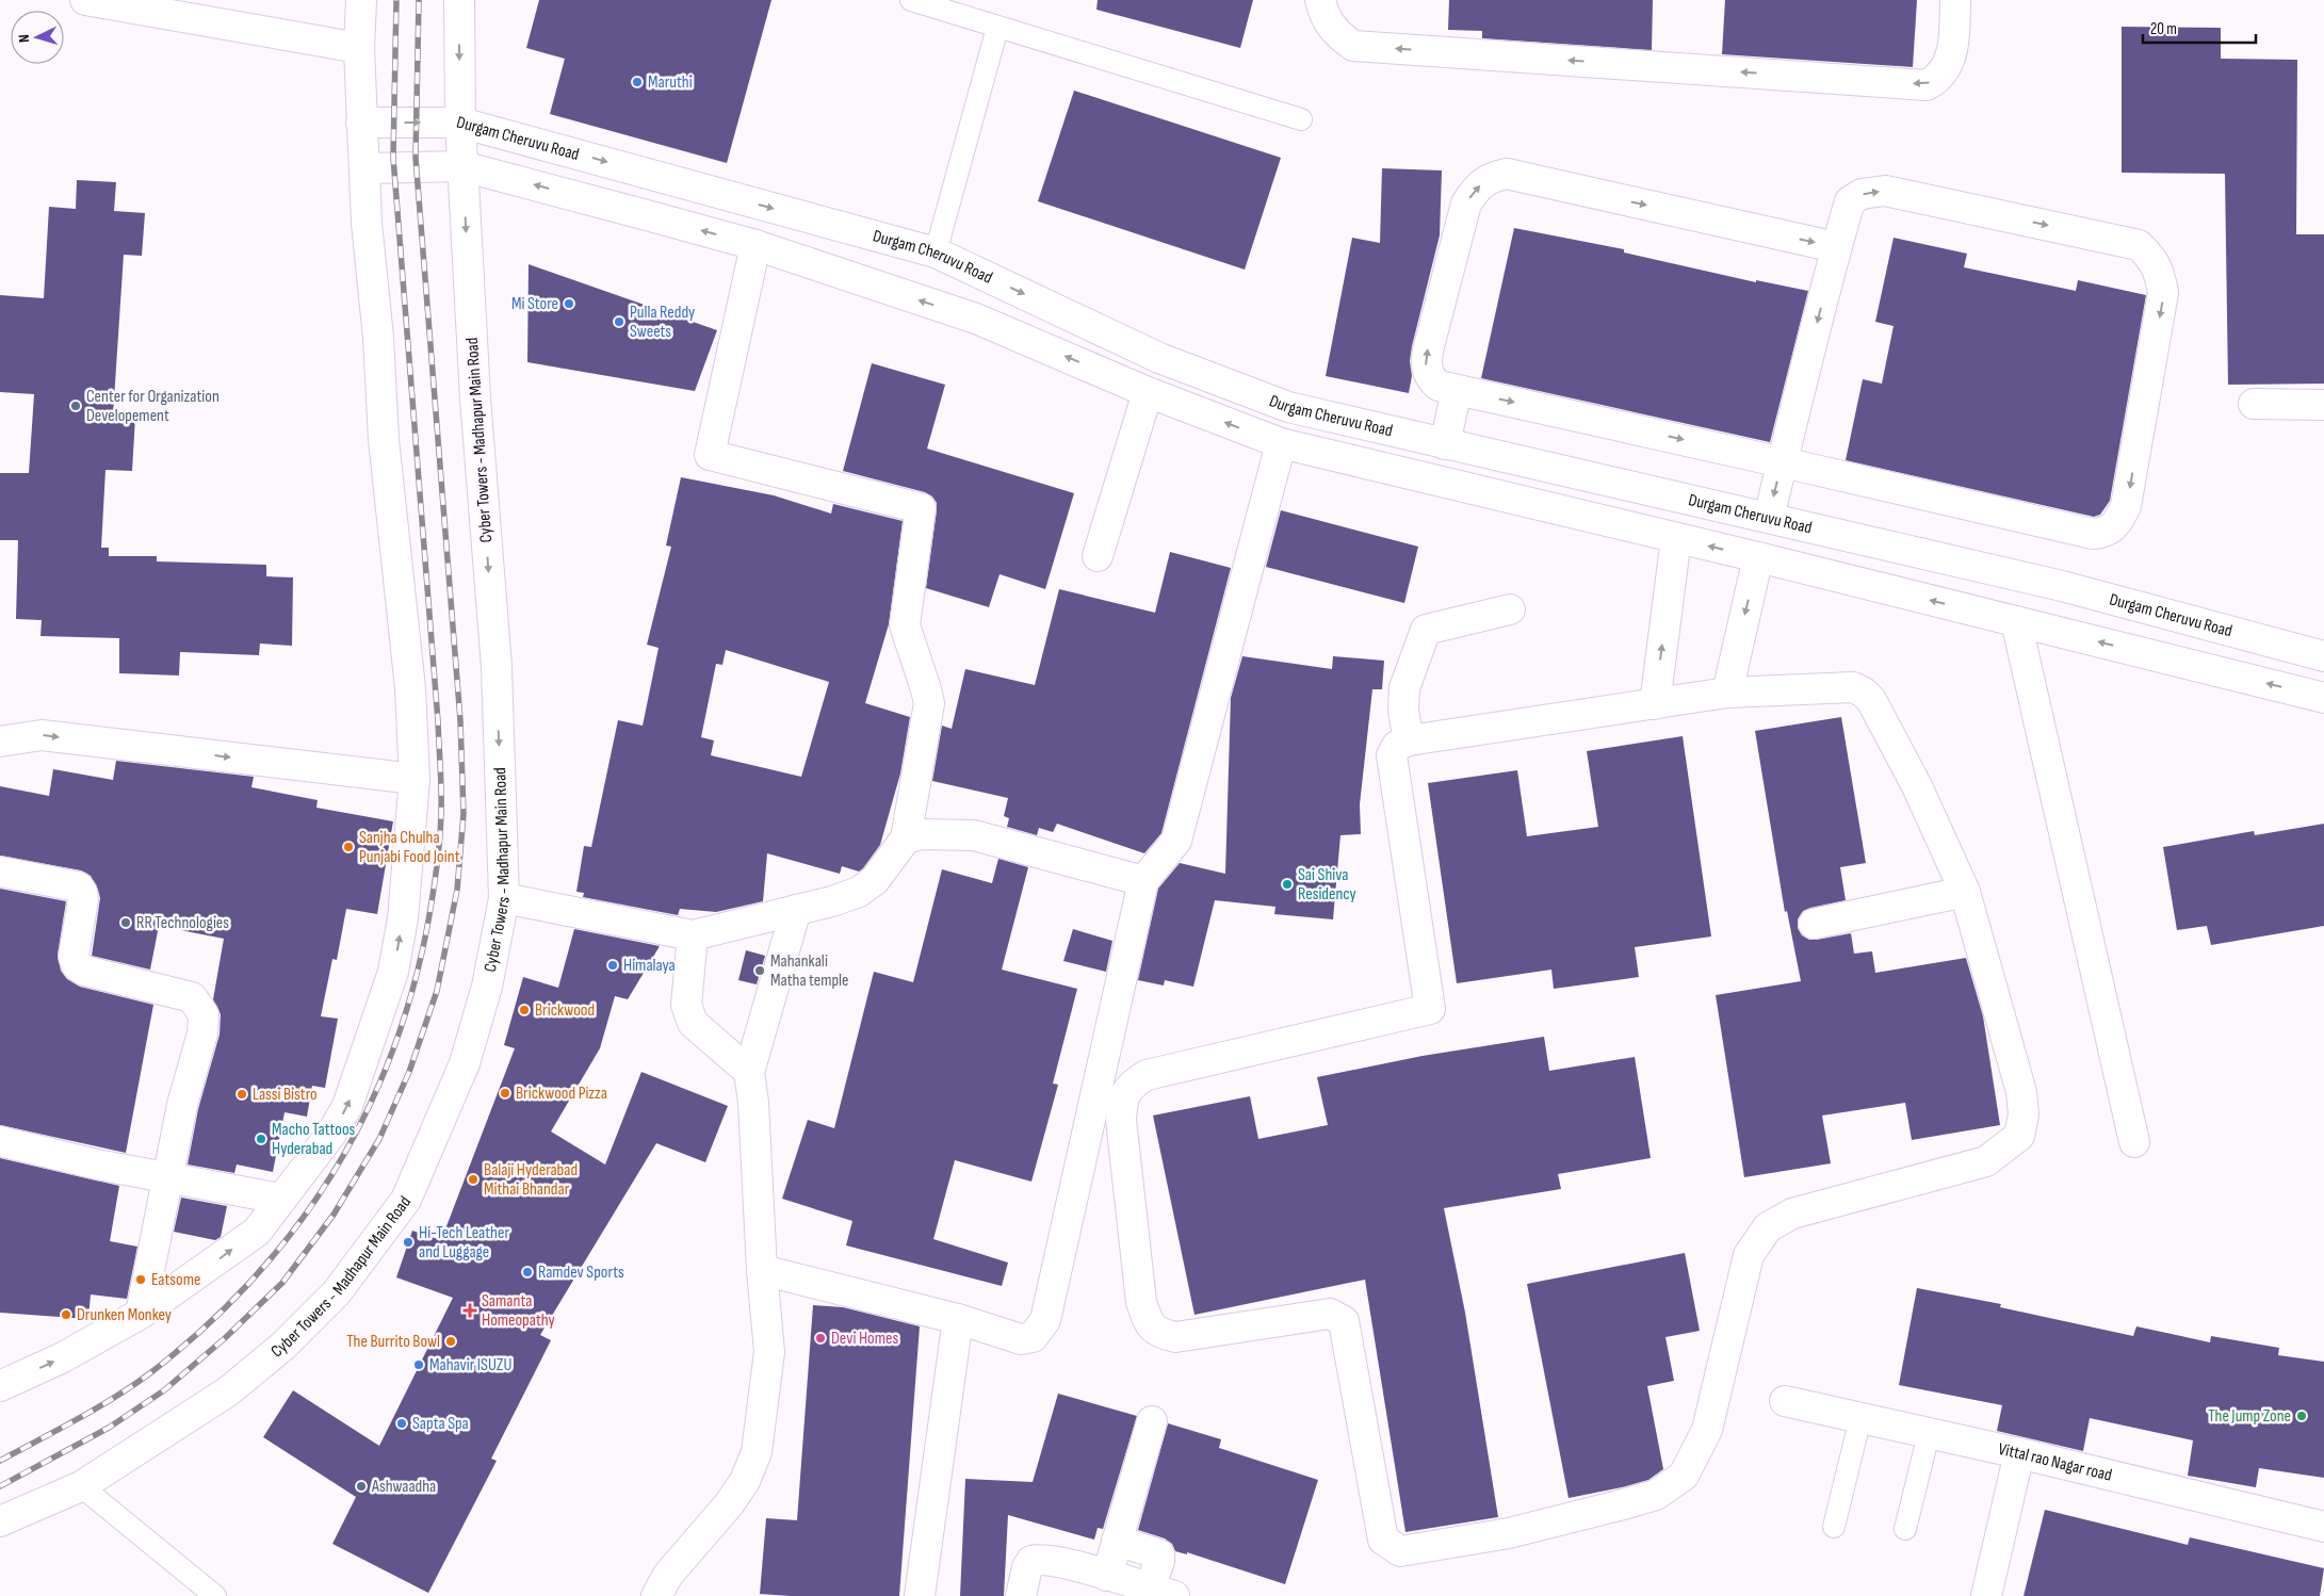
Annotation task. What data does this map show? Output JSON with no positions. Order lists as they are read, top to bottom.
{
  "streets": {
    "street": ["Durgam Cheruvu Road", "Cyber Towers - Madhapur Main Road", "Vittal rao Nagar road"]
  },
  "crossings": [
    ["Durgam Cheruvu Road", "Cyber Towers - Madhapur Main Road"]
  ],
  "places": {
    "other": [
      "Maruthi",
      "Mi Store",
      "Pulla Reddy Sweets",
      "Center for Organization Developement",
      "Sanjha Chulha Punjabi Food Joint",
      "Sai Shiva Residency",
      "RR Technologies",
      "Himalaya",
      "Mahankali Matha temple",
      "Brickwood",
      "Brickwood Pizza",
      "Lassi Bistro",
      "Macho Tattoos Hyderabad",
      "Balaji Hyderabad Mithai Bhandar",
      "Hi-Tech Leather and Luggage",
      "Ramdev Sports",
      "Eatsome",
      "Drunken Monkey",
      "Devi Homes",
      "The Burrito Bowl",
      "Mahavir ISUZU",
      "The Jump Zone",
      "Sapta Spa",
      "Ashwaadha"
    ],
    "health": ["Samanta Homeopathy"]
  },
  "scale_bar": "20 m",
  "north": "left"
}
